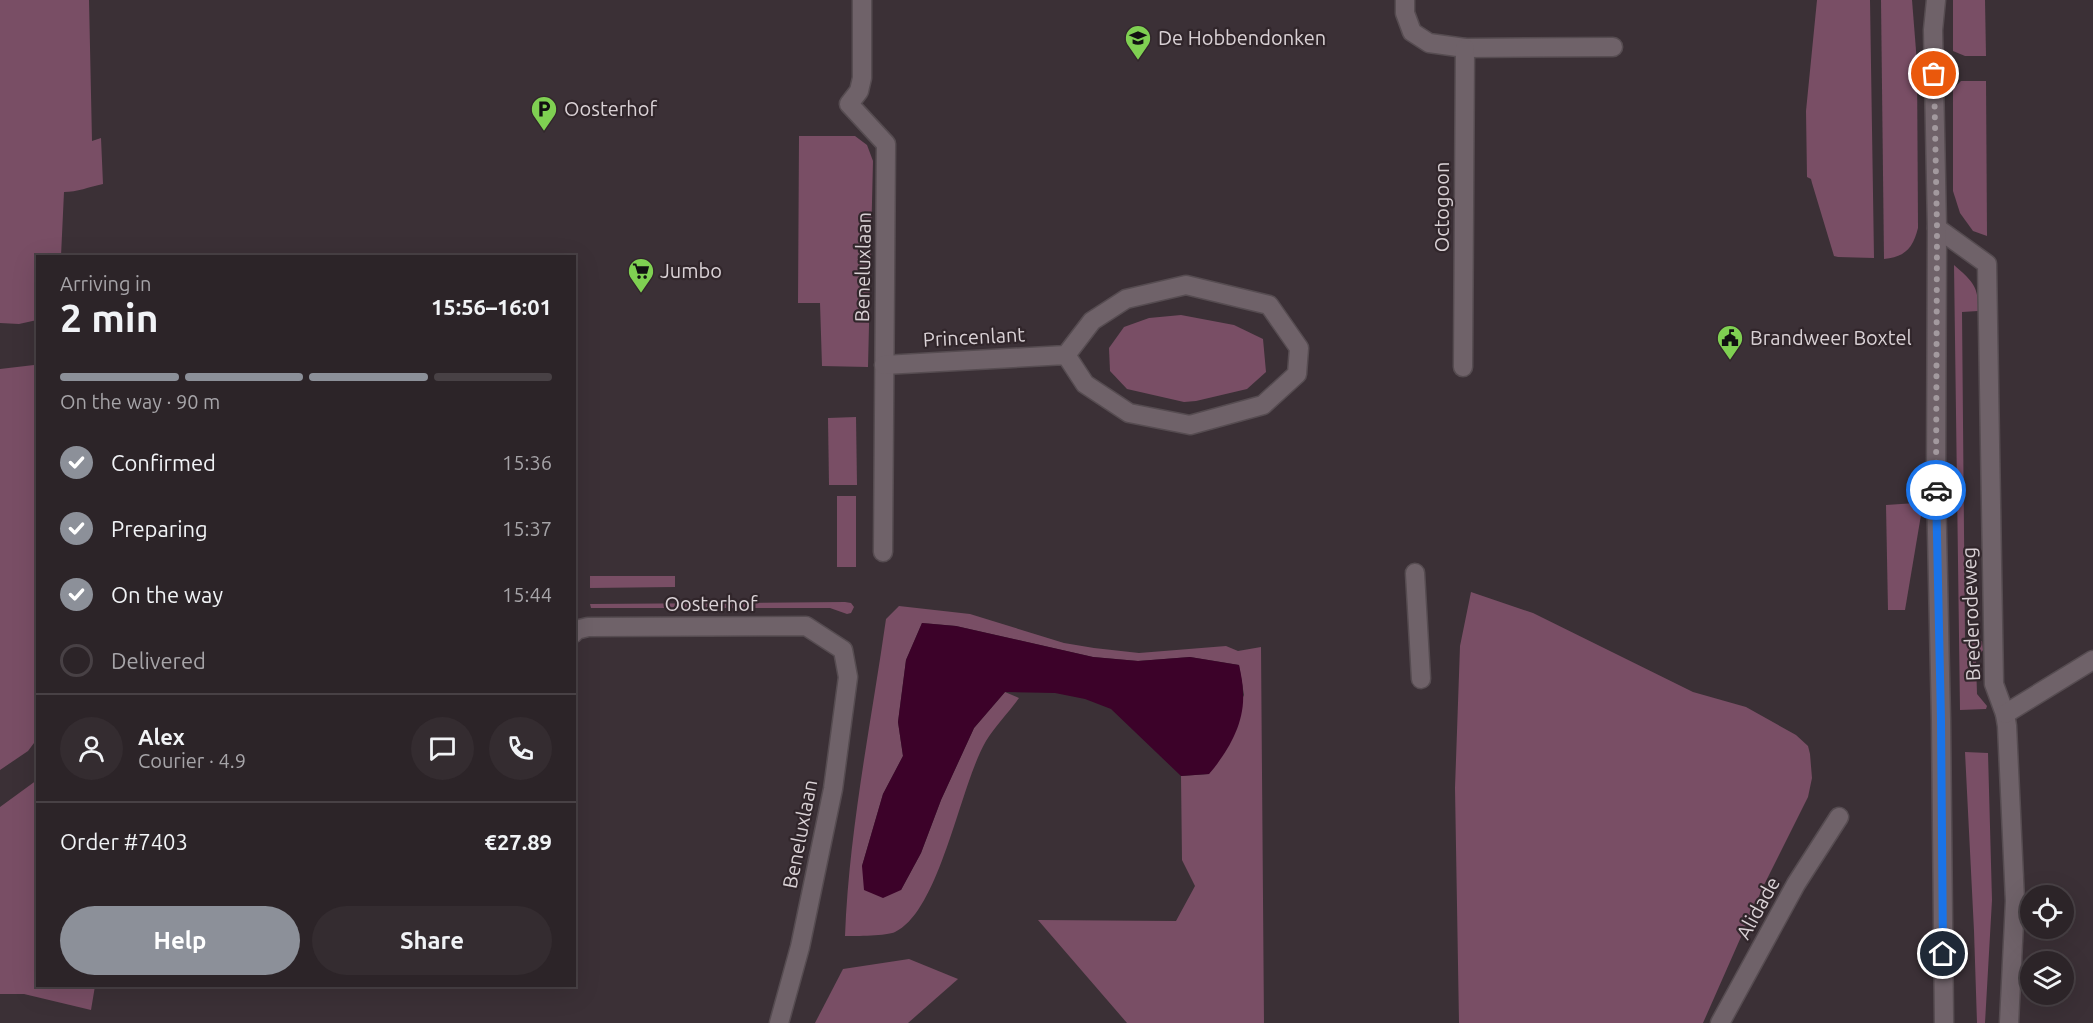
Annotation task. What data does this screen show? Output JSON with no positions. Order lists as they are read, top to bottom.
{
  "streets": {
    "street": [
      "Octogoon",
      "Beneluxlaan",
      "Princenlant",
      "Oosterhof",
      "Brederodeweg",
      "Alidade"
    ]
  },
  "crossings": [
    ["Beneluxlaan", "Princenlant"],
    ["Beneluxlaan", "Oosterhof"]
  ],
  "places": {
    "school or university": ["De Hobbendonken"],
    "parking": ["Oosterhof"],
    "supermarket": ["Jumbo"],
    "public building": ["Brandweer Boxtel"]
  },
  "page": {
    "heading": ["2 min", "Arriving in", "15:56–16:01"],
    "panel": [
      "Alex",
      "Courier · 4.9",
      "Order #7403",
      "€27.89"
    ],
    "bar": "On the way · 90 m",
    "list": [
      ["Confirmed", "15:36"],
      ["Preparing", "15:37"],
      ["On the way", "15:44"],
      "Delivered"
    ],
    "buttons": ["Help", "Share"]
  }
}
